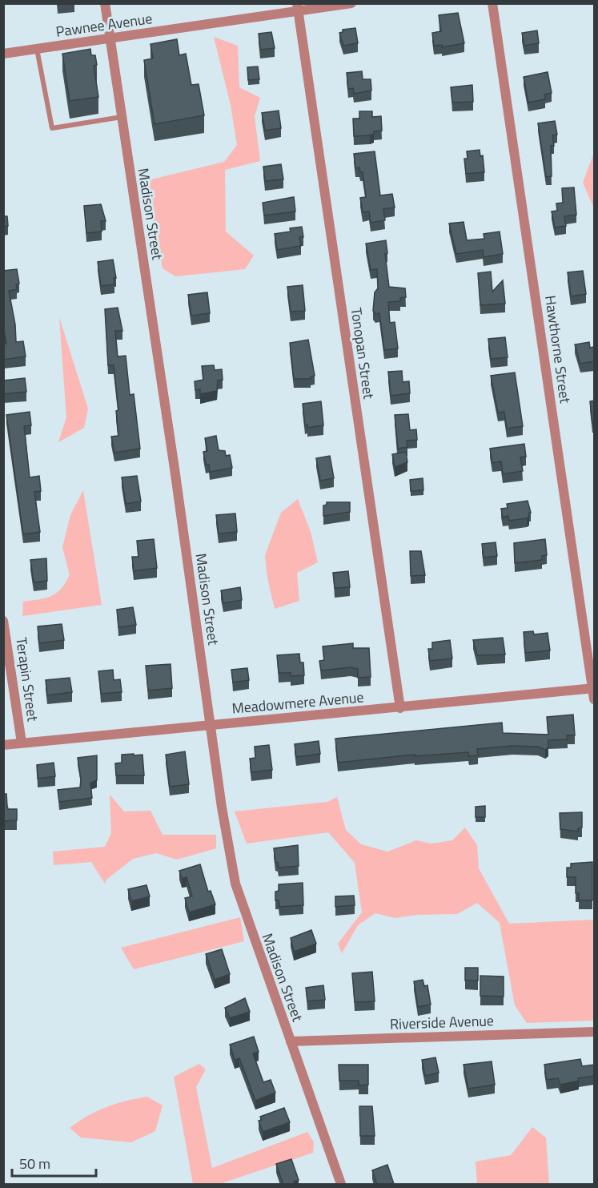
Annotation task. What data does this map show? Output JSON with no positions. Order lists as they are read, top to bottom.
{
  "streets": {
    "street": [
      "Pawnee Avenue",
      "Madison Street",
      "Hawthorne Street",
      "Tonopan Street",
      "Terapin Street",
      "Meadowmere Avenue",
      "Riverside Avenue"
    ]
  },
  "crossings": [
    ["Pawnee Avenue", "Madison Street"],
    ["Pawnee Avenue", "Tonopan Street"],
    ["Madison Street", "Meadowmere Avenue"],
    ["Madison Street", "Riverside Avenue"],
    ["Hawthorne Street", "Meadowmere Avenue"],
    ["Tonopan Street", "Meadowmere Avenue"],
    ["Terapin Street", "Meadowmere Avenue"]
  ],
  "scale_bar": "50 m"
}
